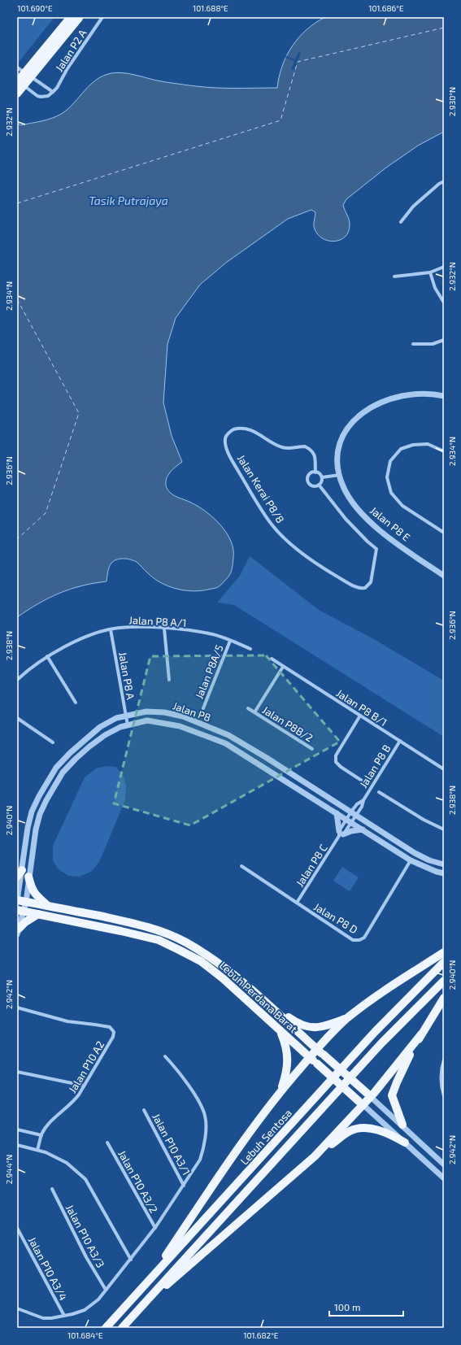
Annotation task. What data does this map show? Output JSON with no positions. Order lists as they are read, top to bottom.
{
  "streets": {
    "main road": ["Lebuh Perdana Barat", "Lebuh Sentosa"],
    "street": [
      "Jalan P2 A",
      "Jalan Kerai P8/8",
      "Jalan P8 E",
      "Jalan P8 A/1",
      "Jalan P8A/5",
      "Jalan P8 A",
      "Jalan P8 B/1",
      "Jalan P8",
      "Jalan P8B/2",
      "Jalan P8 B",
      "Jalan P8 C",
      "Jalan P8 D",
      "Jalan P10 A2",
      "Jalan P10 A3/1",
      "Jalan P10 A3/2",
      "Jalan P10 A3/3",
      "Jalan P10 A3/4"
    ]
  },
  "crossings": [
    ["Jalan P8 A/1", "Jalan P8A/5"],
    ["Jalan P8 A/1", "Jalan P8 A"],
    ["Jalan P8 A", "Jalan P8"],
    ["Jalan P8 B/1", "Jalan P8B/2"],
    ["Jalan P8 B/1", "Jalan P8 B"],
    ["Jalan P8", "Jalan P8 B"],
    ["Jalan P8", "Jalan P8 C"],
    ["Jalan P8", "Jalan P8 D"],
    ["Jalan P8", "Lebuh Perdana Barat"],
    ["Jalan P8 C", "Jalan P8 D"]
  ],
  "water": ["Tasik Putrajaya"],
  "scale_bar": "100 m",
  "coordinates": [
    "101.690°E",
    "101.688°E",
    "101.686°E",
    "2.930°N",
    "2.932°N",
    "2.934°N",
    "2.936°N",
    "2.938°N",
    "2.940°N",
    "2.942°N",
    "2.944°N",
    "101.684°E",
    "101.682°E"
  ]
}
